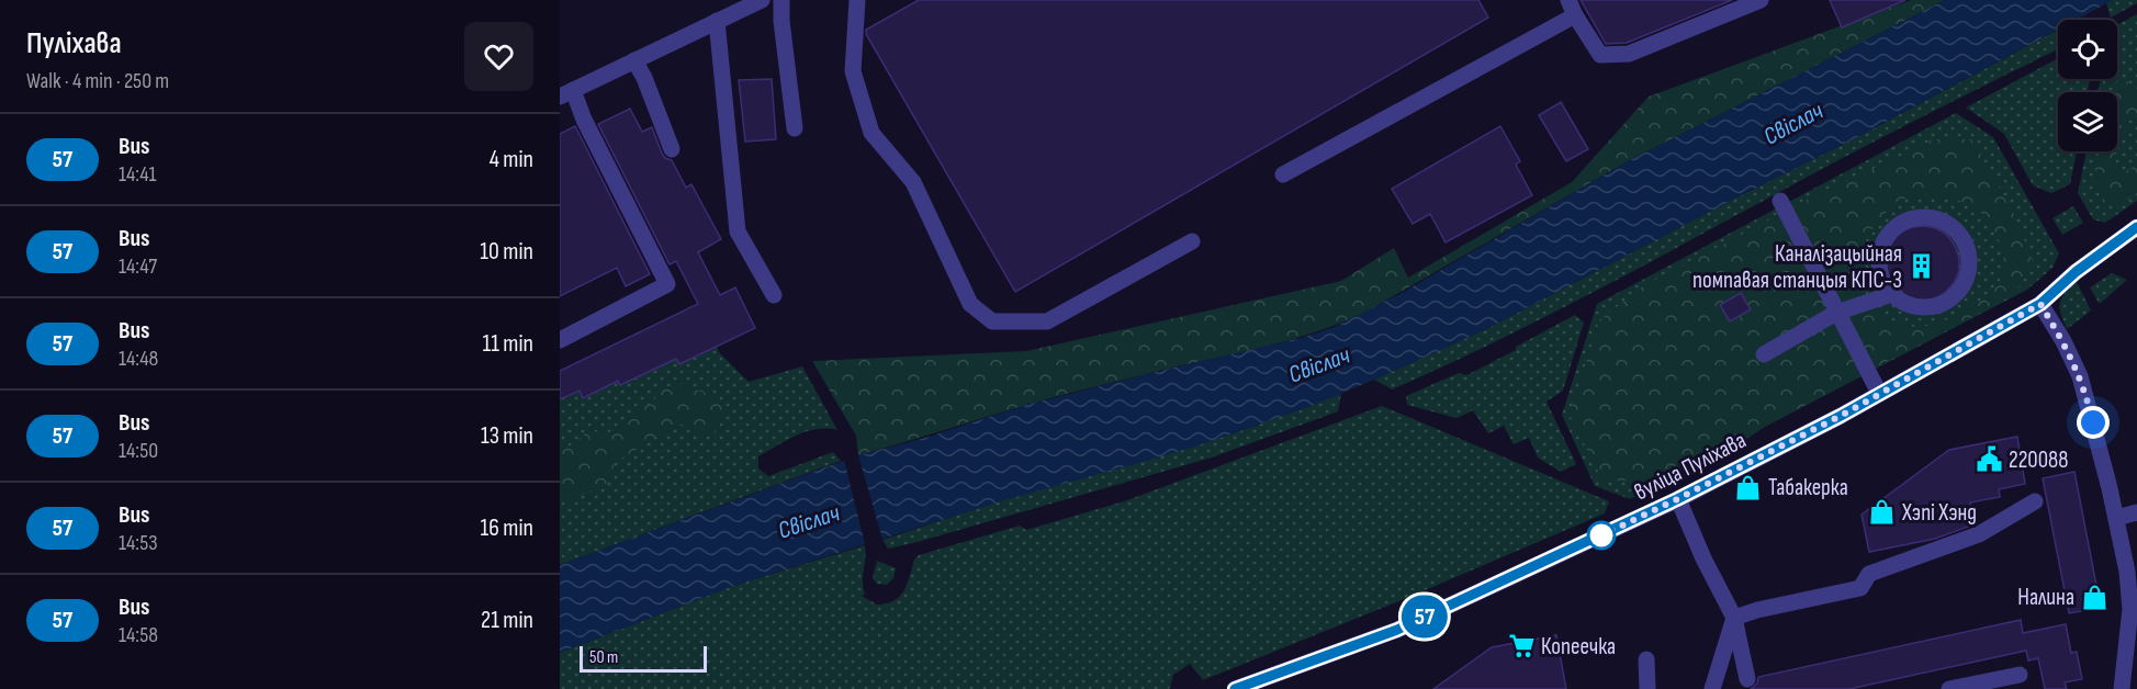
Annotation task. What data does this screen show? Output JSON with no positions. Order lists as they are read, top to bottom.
{
  "streets": {
    "street": ["вуліца Пуліхава"]
  },
  "water": ["Свіслач"],
  "places": {
    "building": ["Каналізацыйная помпавая станцыя КПС-3"],
    "public building": ["220088"],
    "shop": ["Табакерка", "Хэпі Хэнд", "Налина"],
    "supermarket": ["Копеечка"]
  },
  "lines": ["bus line 57"],
  "scale_bar": "50 m",
  "page": {
    "heading": ["Пуліхава", "Walk · 4 min · 250 m"],
    "on_map": "57",
    "list": [
      {
        "mark": "57",
        "name": "Bus",
        "note": "14:41",
        "value": "4 min"
      },
      {
        "mark": "57",
        "name": "Bus",
        "note": "14:47",
        "value": "10 min"
      },
      {
        "mark": "57",
        "name": "Bus",
        "note": "14:48",
        "value": "11 min"
      },
      {
        "mark": "57",
        "name": "Bus",
        "note": "14:50",
        "value": "13 min"
      },
      {
        "mark": "57",
        "name": "Bus",
        "note": "14:53",
        "value": "16 min"
      },
      {
        "mark": "57",
        "name": "Bus",
        "note": "14:58",
        "value": "21 min"
      }
    ],
    "scale": "50 m"
  }
}
